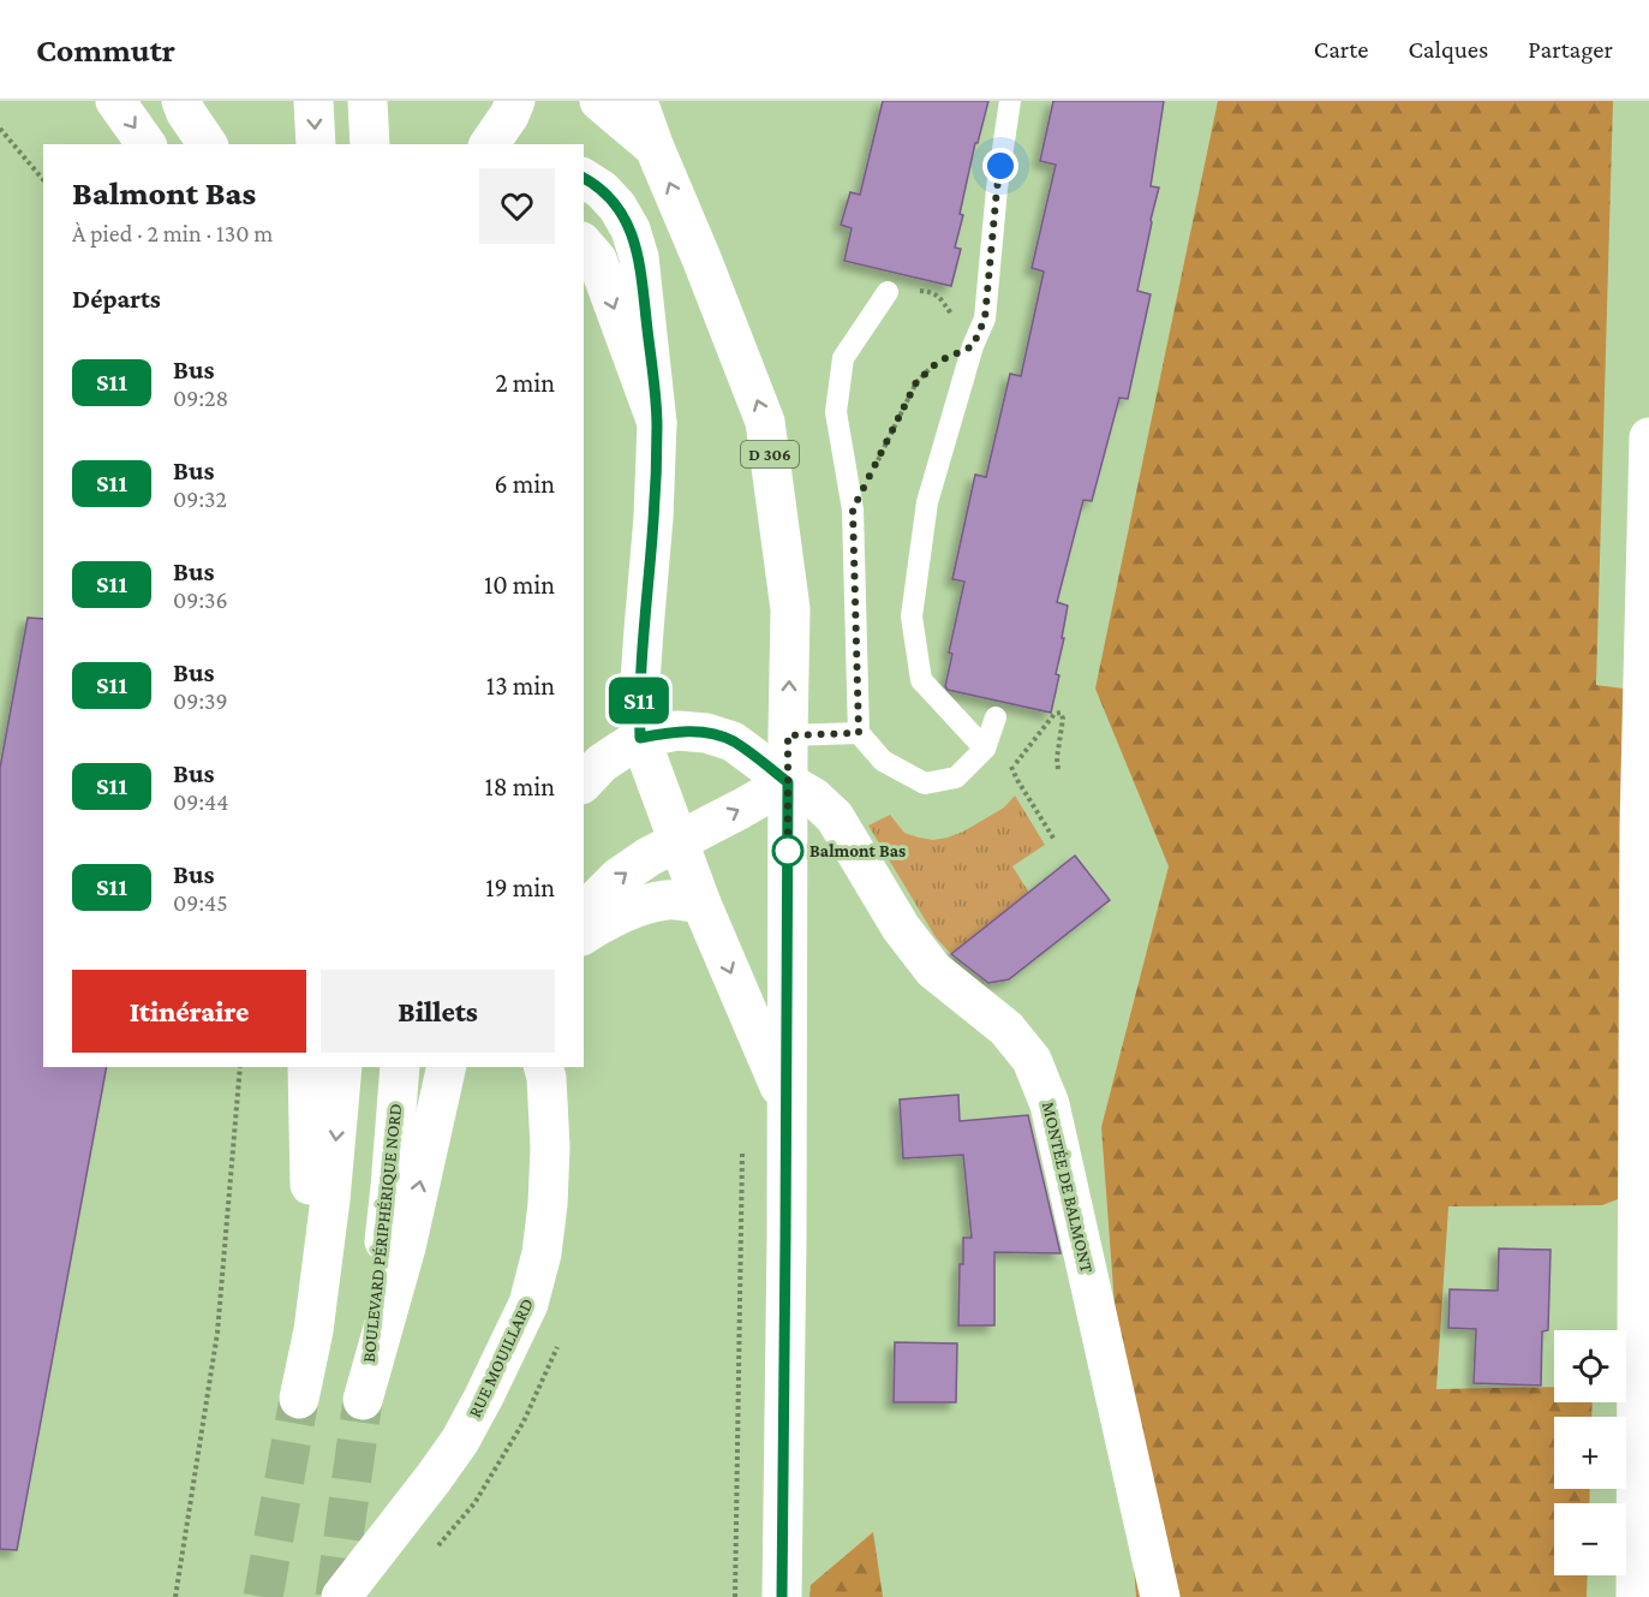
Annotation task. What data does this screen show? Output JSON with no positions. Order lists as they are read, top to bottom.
{
  "streets": {
    "main road": [
      "D 306",
      "MONTÉE DE BALMONT",
      "BOULEVARD PÉRIPHÉRIQUE NORD",
      "RUE MOUILLARD"
    ]
  },
  "crossings": [
    ["D 306", "MONTÉE DE BALMONT"]
  ],
  "places": ["Balmont Bas"],
  "lines": ["bus line S11"],
  "page": {
    "header": "Commutr",
    "nav": ["Carte", "Calques", "Partager"],
    "on_map": "S11",
    "heading": [
      ["Balmont Bas", "À pied · 2 min · 130 m"],
      "Départs"
    ],
    "list": [
      {
        "mark": "S11",
        "name": "Bus",
        "note": "09:28",
        "value": "2 min"
      },
      {
        "mark": "S11",
        "name": "Bus",
        "note": "09:32",
        "value": "6 min"
      },
      {
        "mark": "S11",
        "name": "Bus",
        "note": "09:36",
        "value": "10 min"
      },
      {
        "mark": "S11",
        "name": "Bus",
        "note": "09:39",
        "value": "13 min"
      },
      {
        "mark": "S11",
        "name": "Bus",
        "note": "09:44",
        "value": "18 min"
      },
      {
        "mark": "S11",
        "name": "Bus",
        "note": "09:45",
        "value": "19 min"
      }
    ],
    "buttons": ["Itinéraire", "Billets"],
    "map_buttons": ["+", "−"]
  }
}
